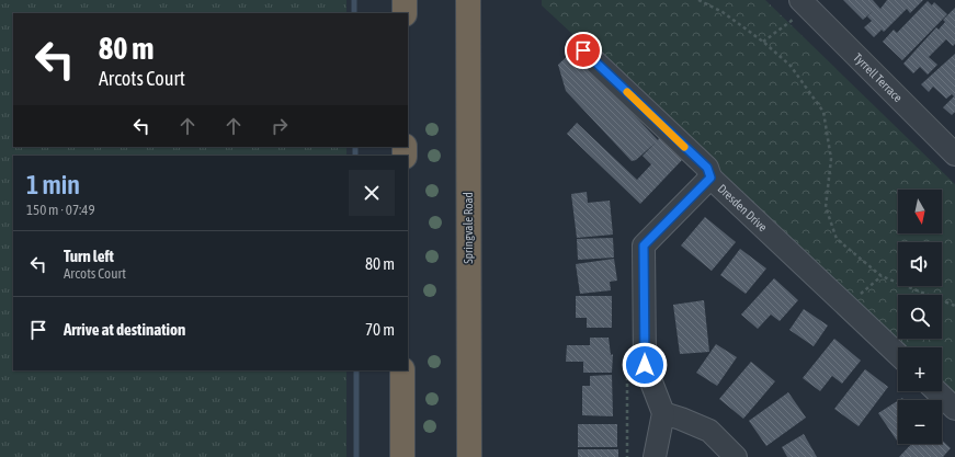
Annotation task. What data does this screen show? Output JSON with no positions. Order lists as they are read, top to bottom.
{
  "streets": {
    "highway": ["Springvale Road"],
    "street": ["Tyrrell Terrace", "Dresden Drive"]
  },
  "north": "bottom",
  "page": {
    "turn": ["80 m", "Arcots Court"],
    "heading": ["1 min", "150 m · 07:49"],
    "map_buttons": ["+", "−"],
    "list": [
      {
        "name": "Turn left",
        "note": "Arcots Court",
        "value": "80 m"
      },
      {
        "name": "Arrive at destination",
        "value": "70 m"
      }
    ]
  }
}
